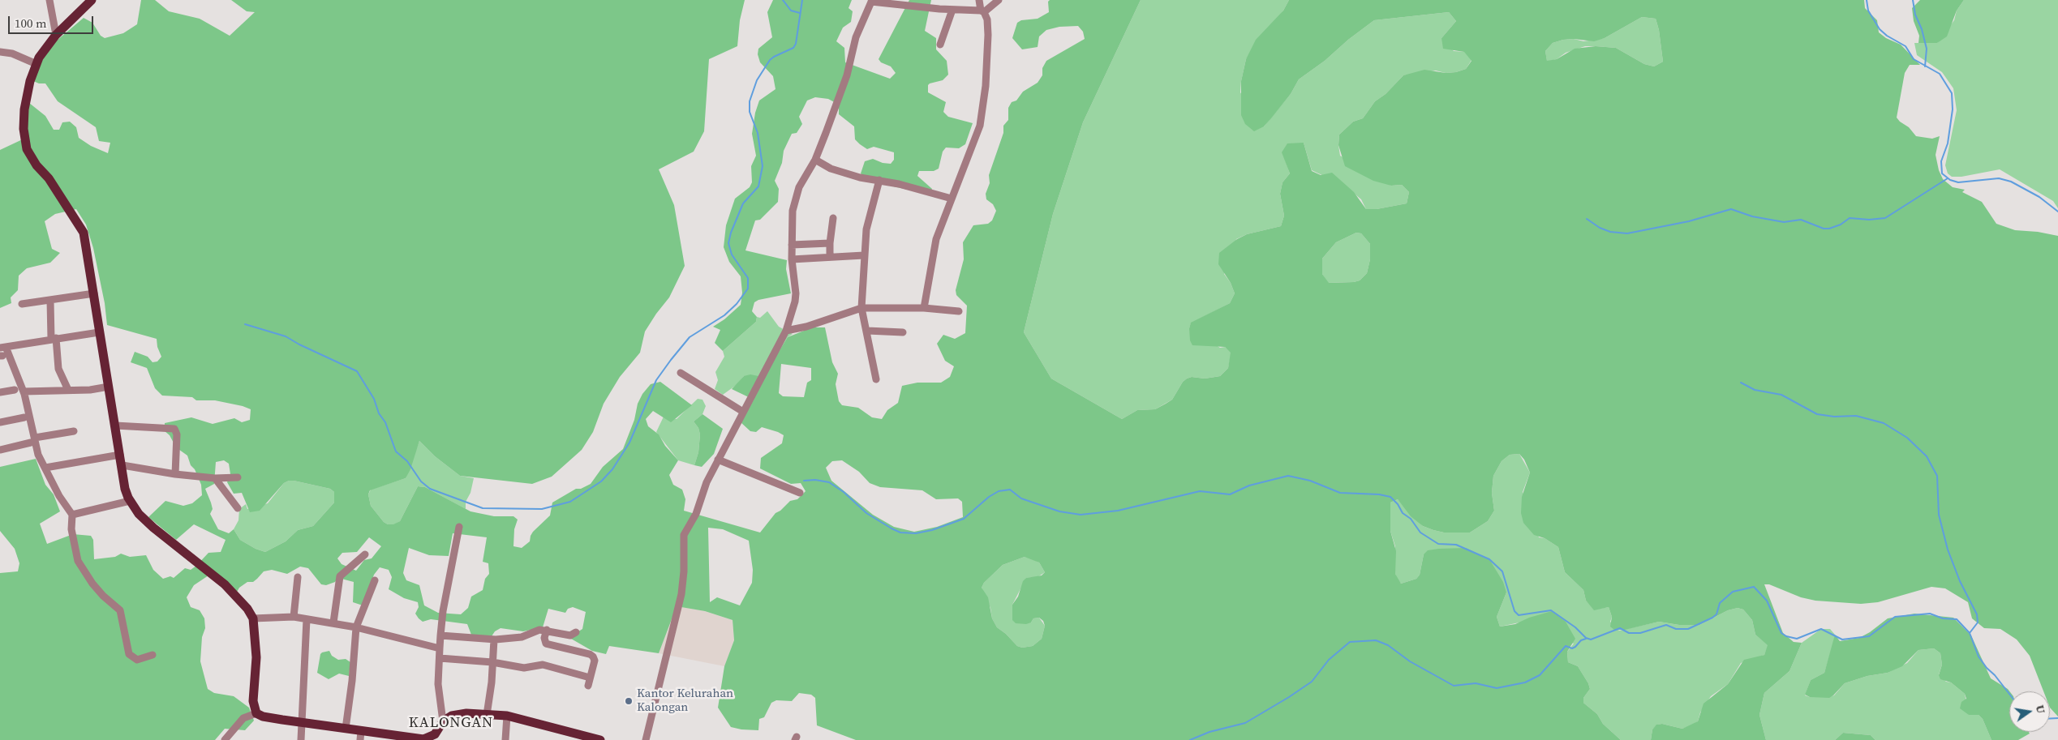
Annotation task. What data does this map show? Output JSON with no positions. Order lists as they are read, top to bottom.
{
  "districts": ["KALONGAN"],
  "places": ["Kantor Kelurahan Kalongan"],
  "scale_bar": "100 m",
  "north": "right"
}
